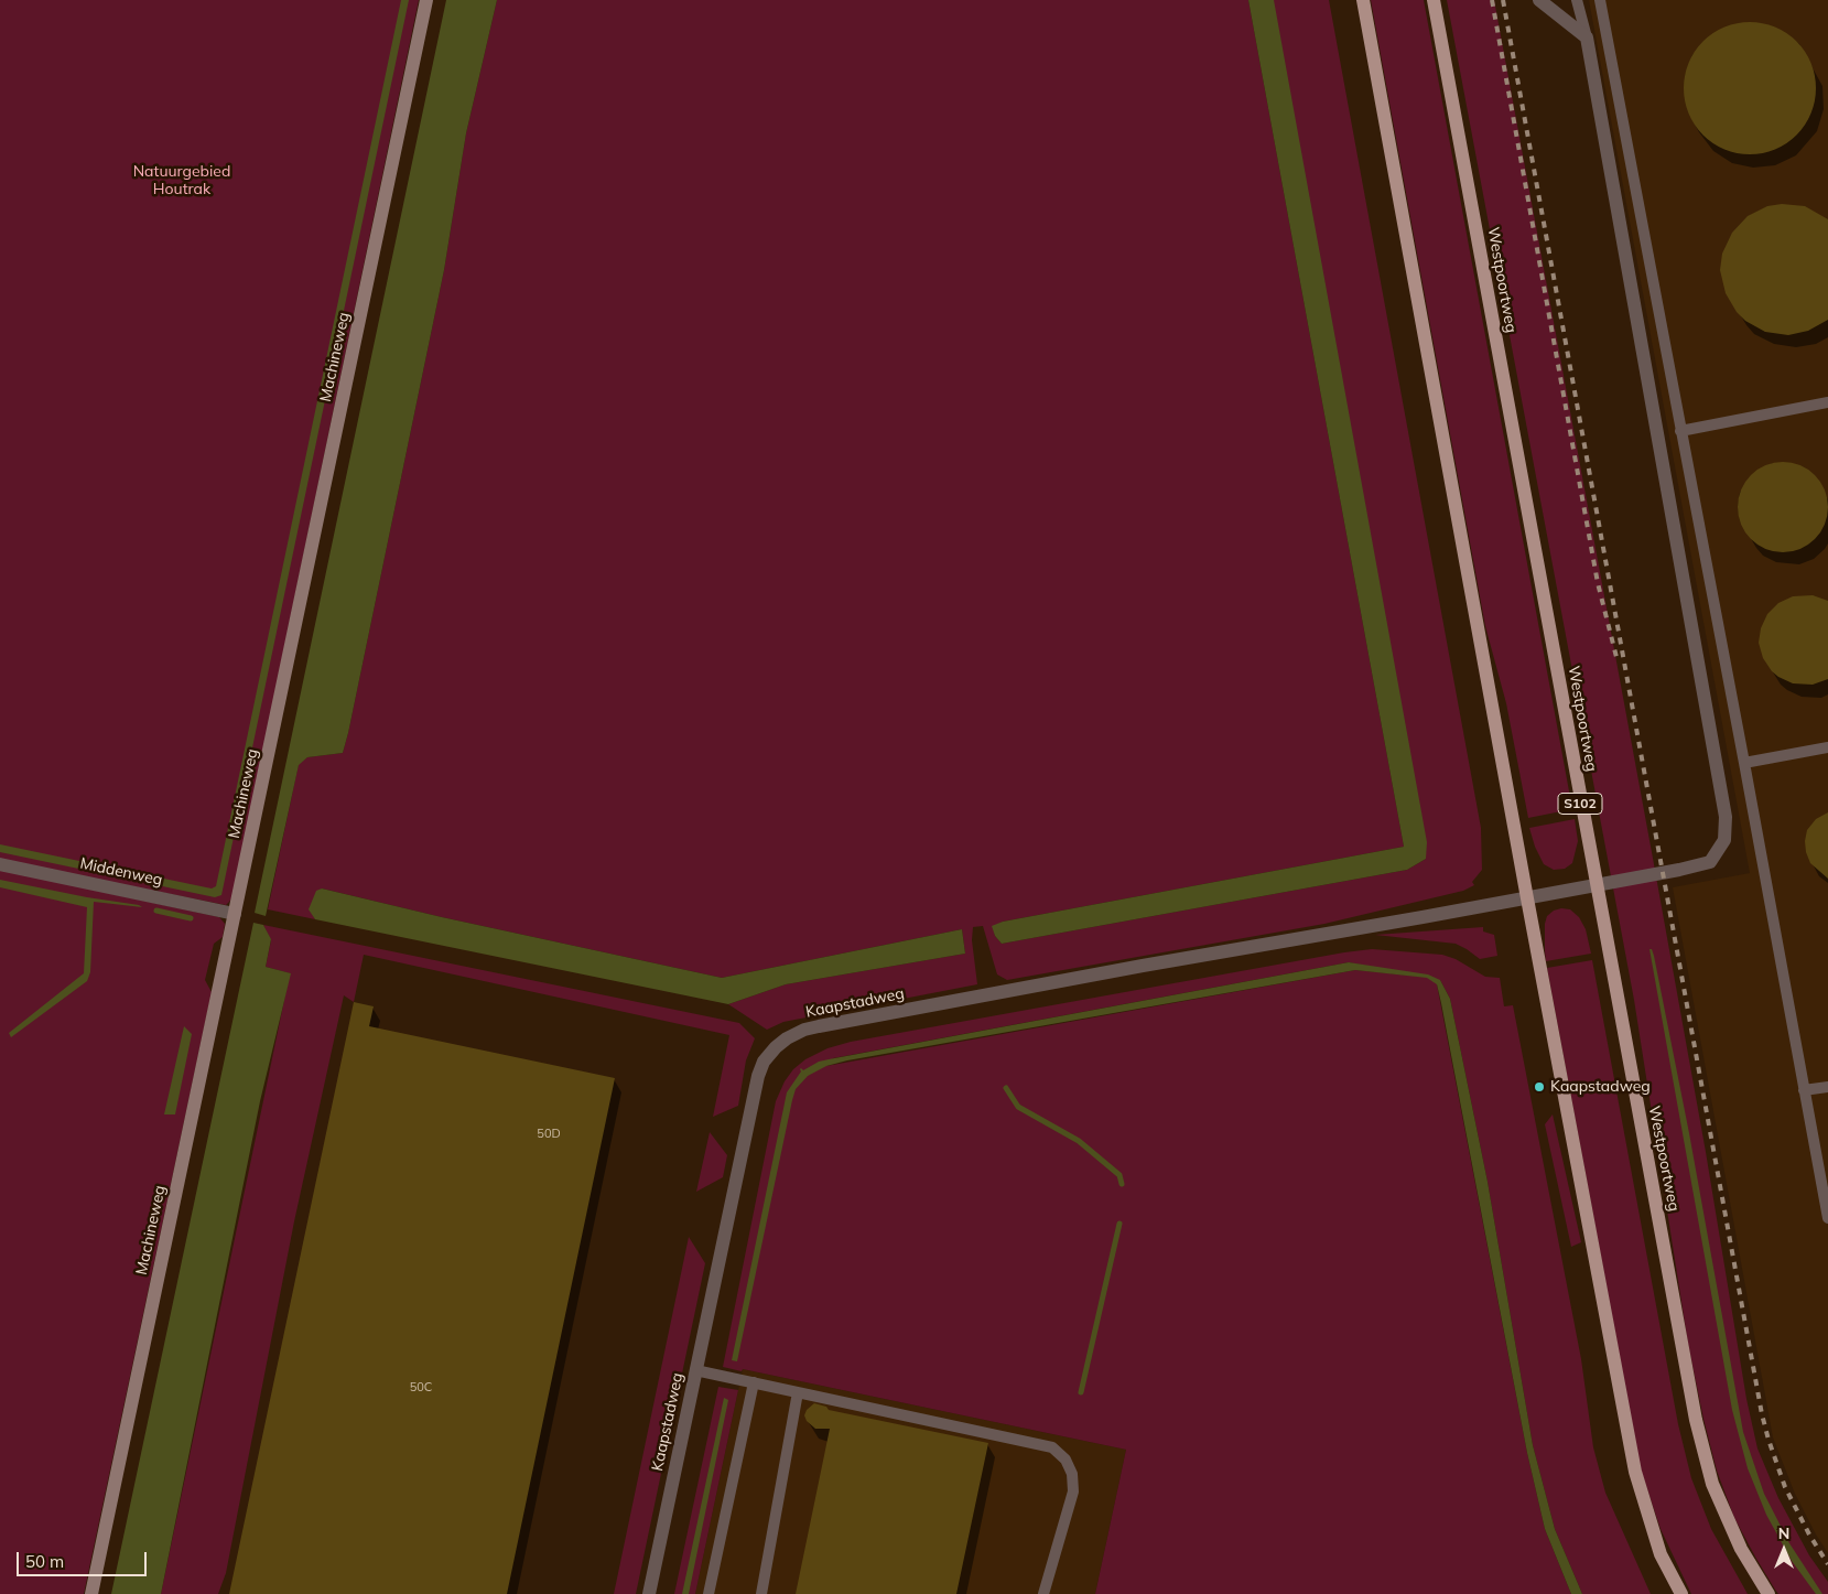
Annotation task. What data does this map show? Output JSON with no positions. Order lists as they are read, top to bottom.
{
  "streets": {
    "main road": ["Westpoortweg", "S102"],
    "street": ["Machineweg", "Middenweg", "Kaapstadweg"]
  },
  "crossings": [
    ["Westpoortweg", "Kaapstadweg"],
    ["Machineweg", "Middenweg"]
  ],
  "parks": ["Natuurgebied Houtrak"],
  "places": ["Kaapstadweg"],
  "house_numbers": ["50D", "50C"],
  "scale_bar": "50 m",
  "north": "top"
}
